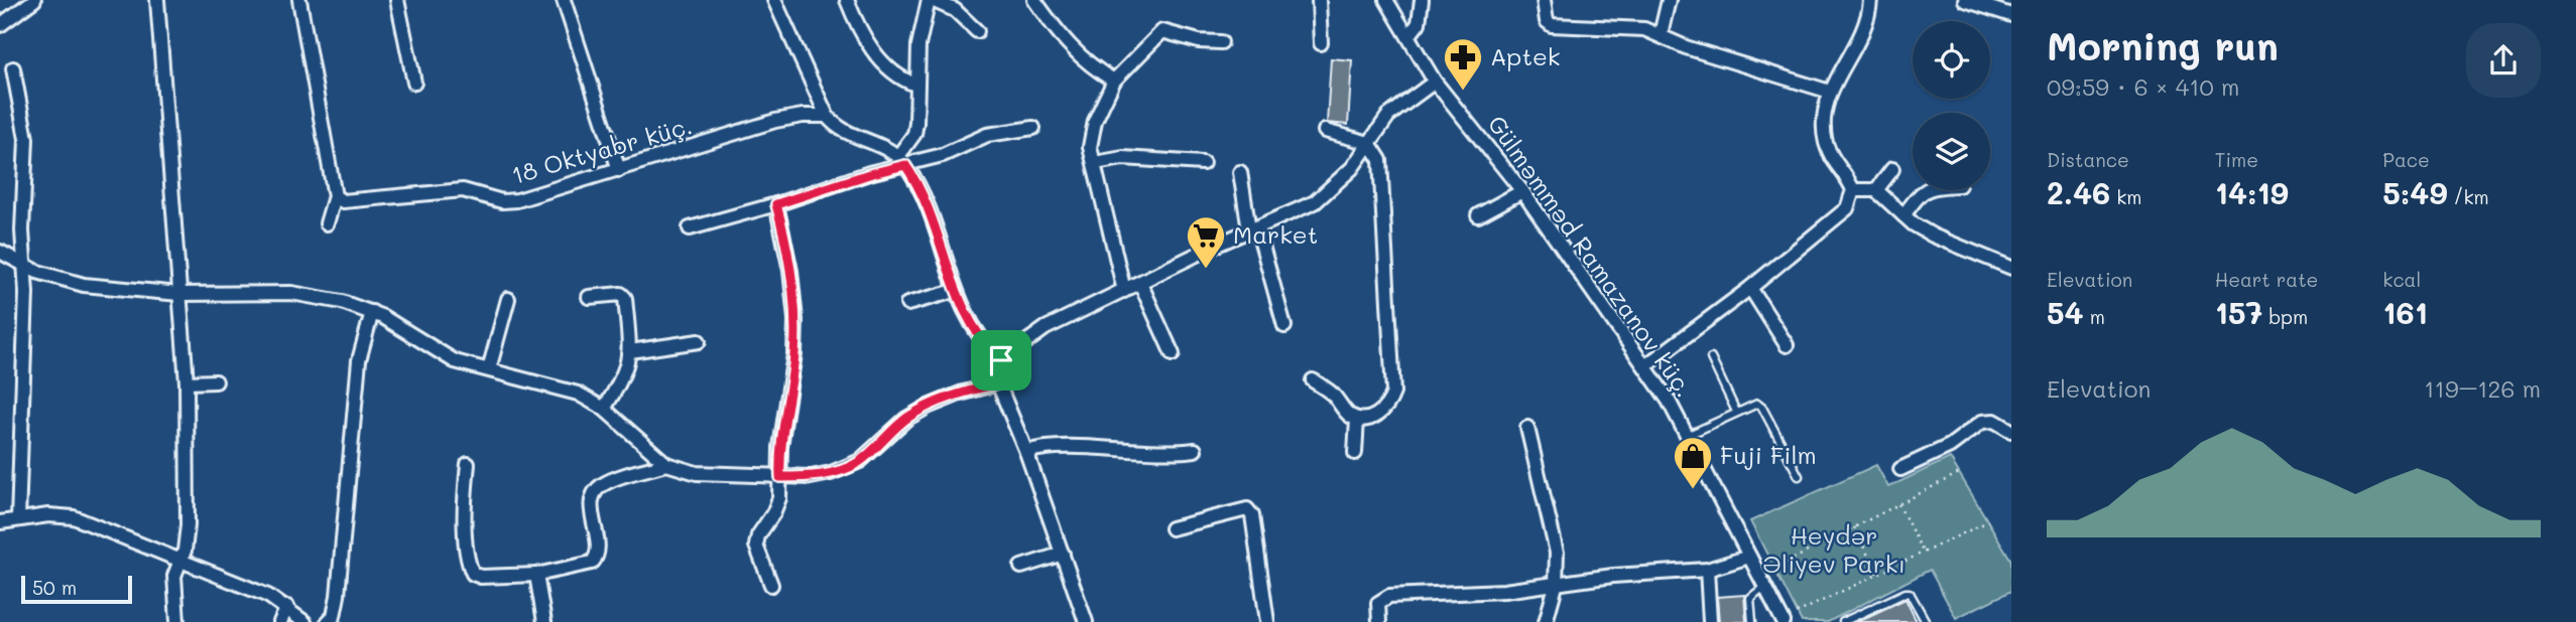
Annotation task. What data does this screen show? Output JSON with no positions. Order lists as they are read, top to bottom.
{
  "streets": {
    "street": ["18 Oktyabr küç.", "Gülməmməd Ramazanov küç."]
  },
  "parks": ["Heydər Əliyev Parkı"],
  "places": {
    "pharmacy": ["Aptek"],
    "supermarket": ["Market"],
    "shop": ["Fuji Film"]
  },
  "scale_bar": "50 m",
  "page": {
    "heading": ["Morning run", "09:59 · 6 × 410 m"],
    "stats": [
      ["Distance", "2.46 km"],
      ["Time", "14:19"],
      ["Pace", "5:49 /km"],
      ["Elevation", "54 m"],
      ["Heart rate", "157 bpm"],
      ["kcal", "161"]
    ],
    "chart": ["Elevation", "119–126 m"],
    "scale": "50 m"
  }
}
